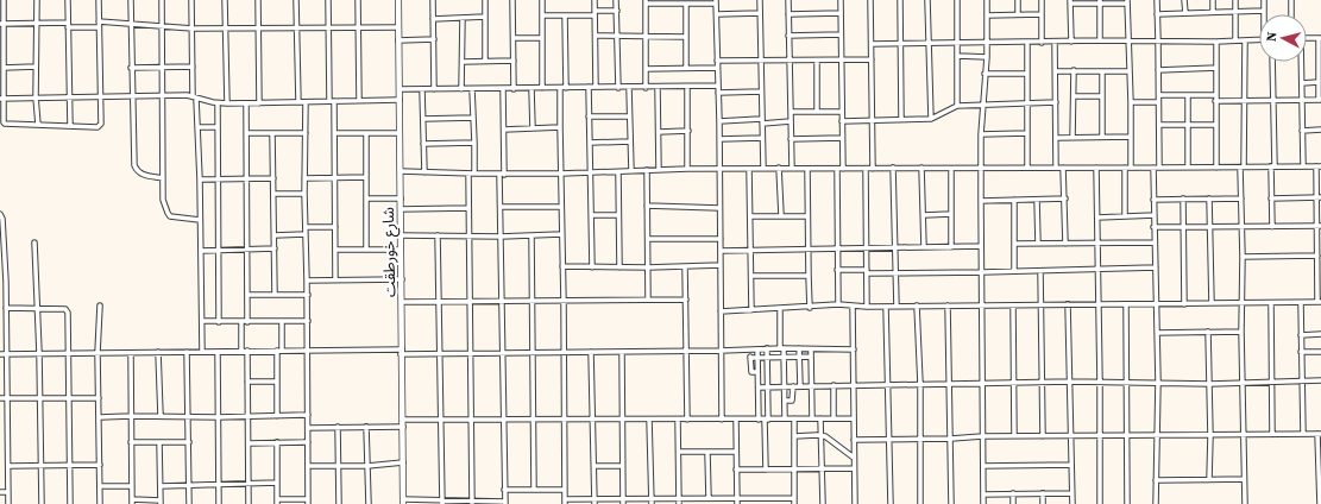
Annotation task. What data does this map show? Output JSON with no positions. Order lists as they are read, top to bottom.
{
  "streets": {
    "street": ["شارع خورطقت"]
  },
  "north": "left"
}
